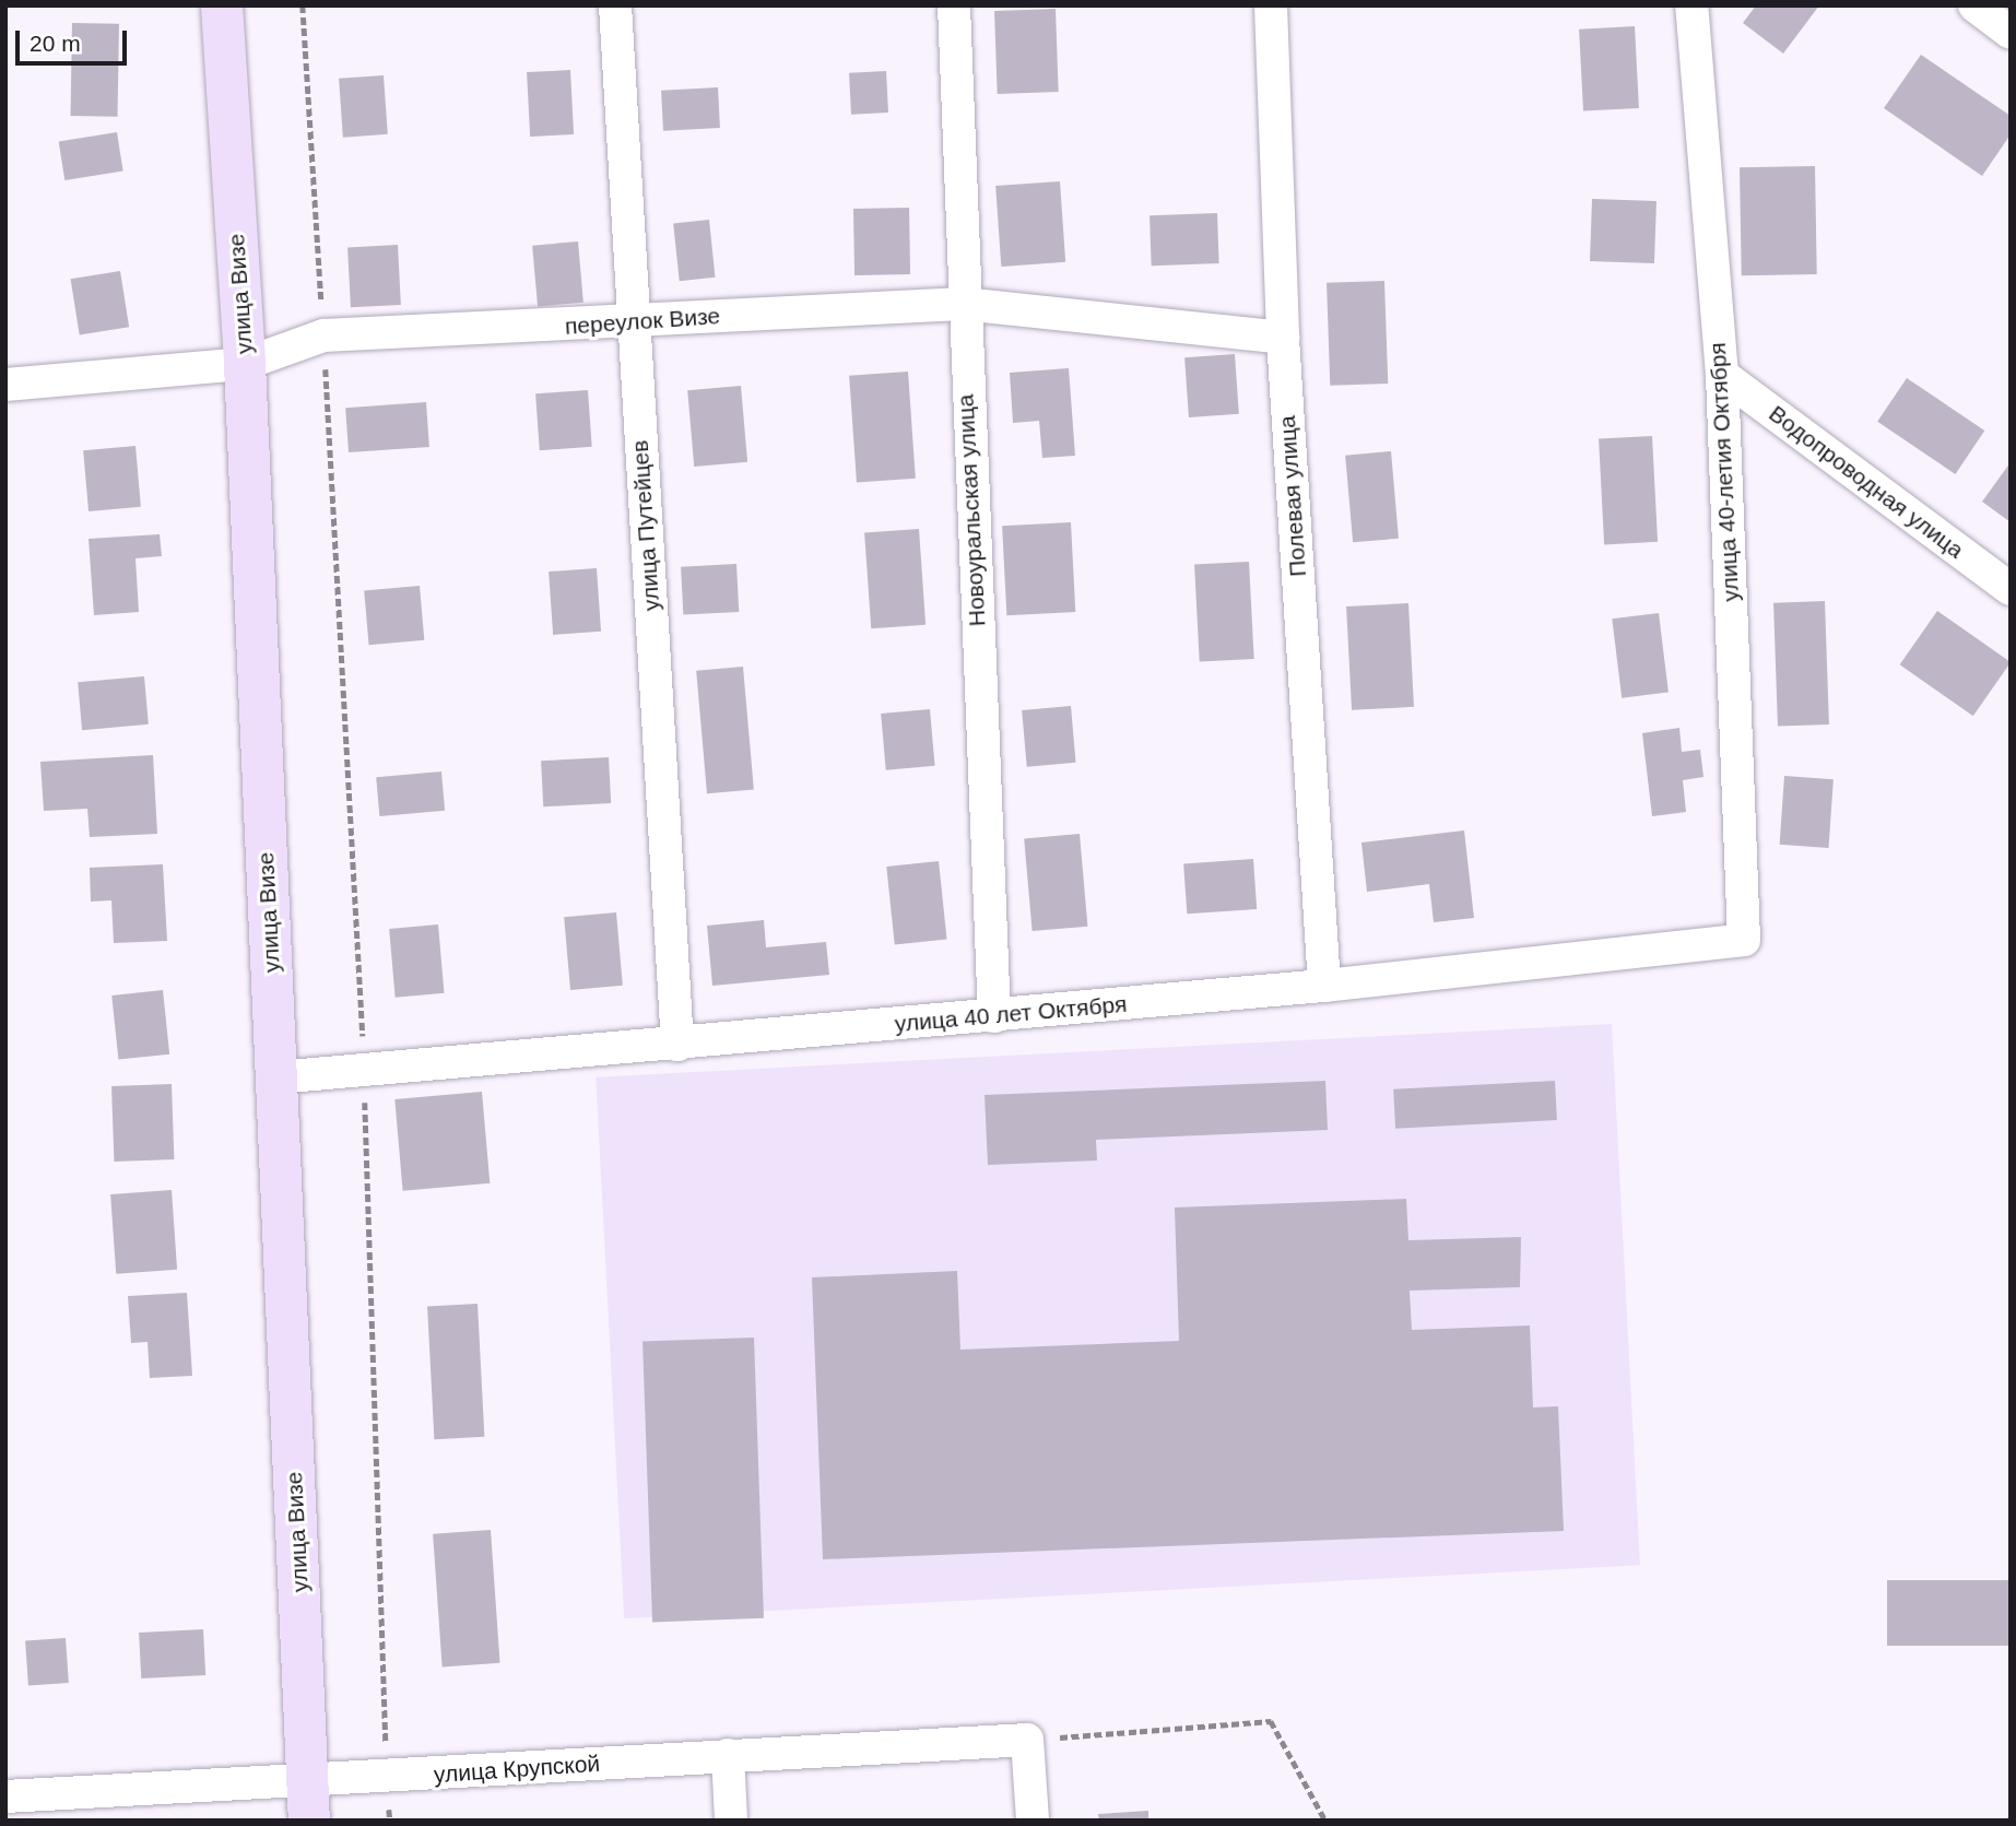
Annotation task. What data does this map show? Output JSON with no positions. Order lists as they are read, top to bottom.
{
  "streets": {
    "street": [
      "улица Визе",
      "переулок Визе",
      "улица 40-летия Октября",
      "Водопроводная улица",
      "Полевая улица",
      "Новоуральская улица",
      "улица Путейцев",
      "улица 40 лет Октября",
      "улица Крупской"
    ]
  },
  "crossings": [
    ["улица Визе", "переулок Визе"],
    ["улица Визе", "улица 40 лет Октября"],
    ["улица Визе", "улица Крупской"],
    ["переулок Визе", "Полевая улица"],
    ["переулок Визе", "Новоуральская улица"],
    ["переулок Визе", "улица Путейцев"],
    ["улица 40-летия Октября", "Водопроводная улица"],
    ["улица 40-летия Октября", "улица 40 лет Октября"],
    ["Полевая улица", "улица 40 лет Октября"],
    ["Новоуральская улица", "улица 40 лет Октября"],
    ["улица Путейцев", "улица 40 лет Октября"]
  ],
  "scale_bar": "20 m"
}
